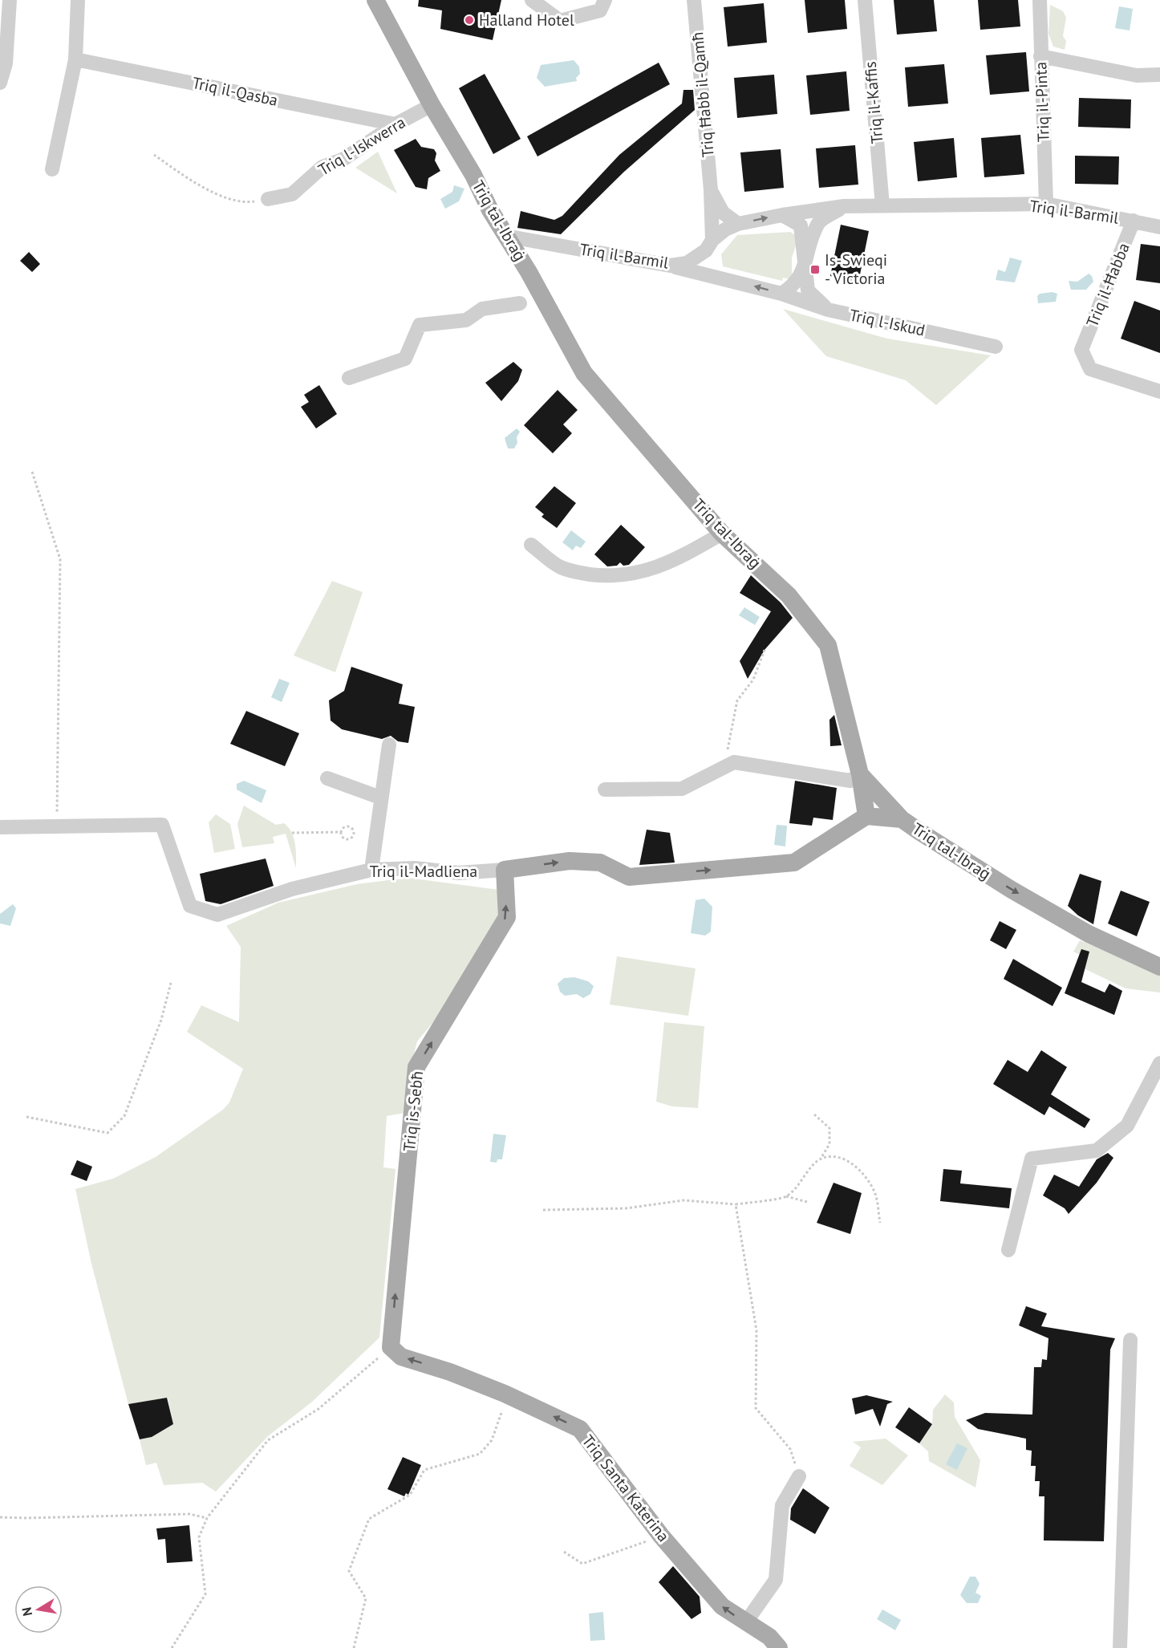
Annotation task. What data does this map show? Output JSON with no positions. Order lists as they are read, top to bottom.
{
  "streets": {
    "main road": [
      "Triq tal-Ibraġ",
      "Triq il-Madliena",
      "Triq is-Sebħ",
      "Triq Santa Katerina"
    ],
    "street": [
      "Triq il-Qasba",
      "Triq Ħabb il-Qamħ",
      "Triq il-Pinta",
      "Triq il-Kaffis",
      "Triq l-Iskwerra",
      "Triq il-Barmil",
      "Triq il-Ħabba",
      "Triq l-Iskud"
    ]
  },
  "crossings": [
    ["Triq il-Qasba", "Triq l-Iskwerra"],
    ["Triq Ħabb il-Qamħ", "Triq il-Barmil"],
    ["Triq Ħabb il-Qamħ", "Triq l-Iskud"],
    ["Triq il-Pinta", "Triq il-Barmil"],
    ["Triq il-Kaffis", "Triq il-Barmil"],
    ["Triq l-Iskwerra", "Triq tal-Ibraġ"],
    ["Triq il-Barmil", "Triq tal-Ibraġ"],
    ["Triq il-Barmil", "Triq il-Ħabba"],
    ["Triq il-Barmil", "Triq l-Iskud"],
    ["Triq il-Madliena", "Triq is-Sebħ"],
    ["Triq is-Sebħ", "Triq Santa Katerina"]
  ],
  "one_way": ["Triq is-Sebħ", "Triq Santa Katerina"],
  "places": {
    "other": ["Halland Hotel"],
    "transit": ["Is-Swieqi - Victoria"]
  },
  "north": "left"
}
